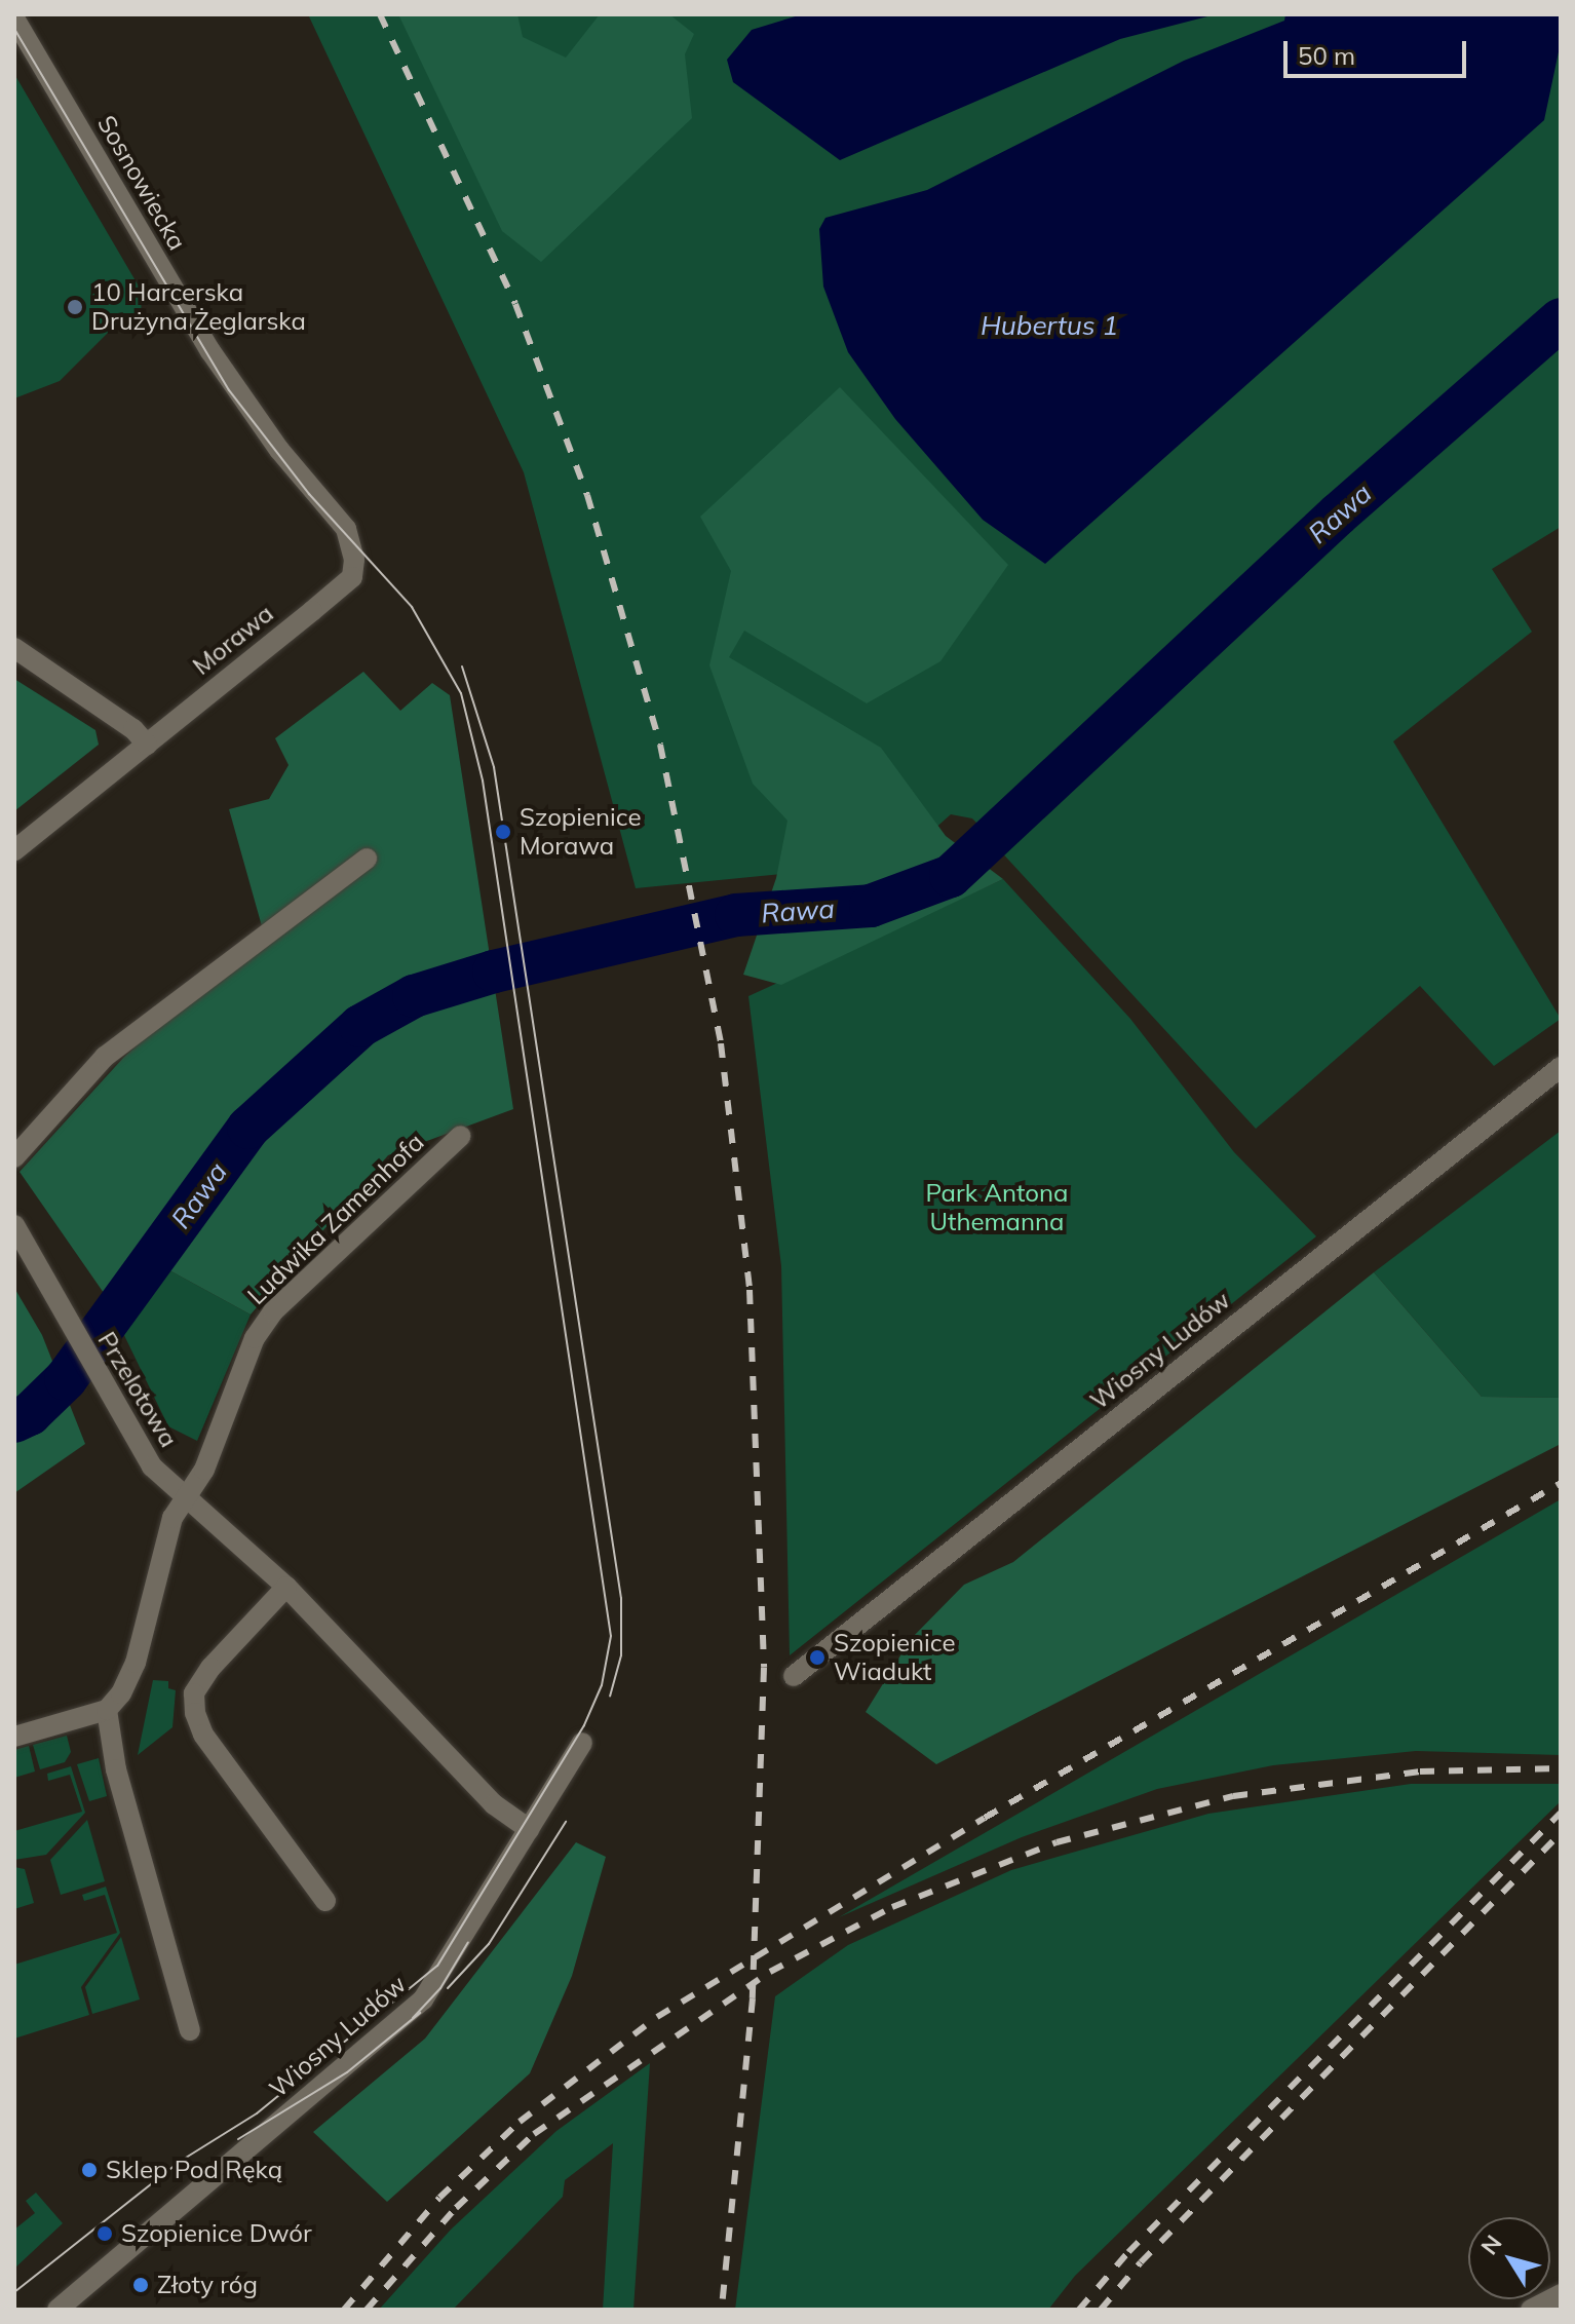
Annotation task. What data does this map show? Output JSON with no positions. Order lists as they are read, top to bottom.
{
  "streets": {
    "street": [
      "Sosnowiecka",
      "Morawa",
      "Ludwika Zamenhofa",
      "Wiosny Ludów",
      "Przelotowa"
    ]
  },
  "crossings": [
    ["Sosnowiecka", "Morawa"],
    ["Ludwika Zamenhofa", "Przelotowa"],
    ["Wiosny Ludów", "Przelotowa"]
  ],
  "water": ["Hubertus 1", "Rawa"],
  "parks": ["Park Antona Uthemanna"],
  "places": [
    "10 Harcerska Drużyna Żeglarska",
    "Szopienice Morawa",
    "Szopienice Wiadukt",
    "Sklep Pod Ręką",
    "Szopienice Dwór",
    "Złoty róg"
  ],
  "scale_bar": "50 m",
  "north": "top left"
}
